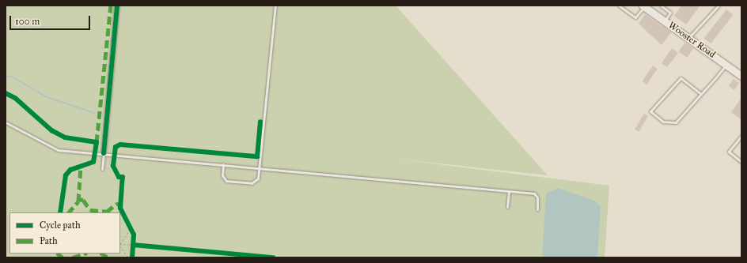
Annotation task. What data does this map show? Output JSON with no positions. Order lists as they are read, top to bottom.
{
  "streets": {
    "street": ["Wooster Road"]
  },
  "legend": ["Cycle path", "Path"],
  "scale_bar": "100 m"
}
